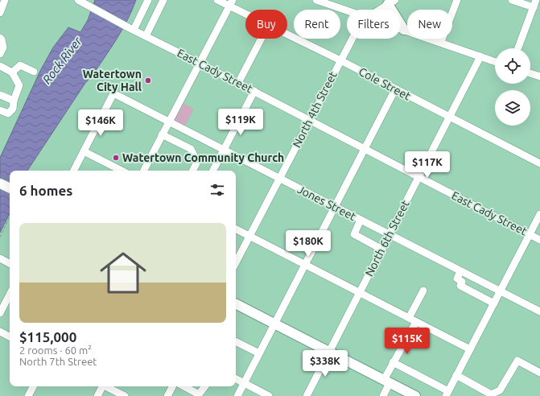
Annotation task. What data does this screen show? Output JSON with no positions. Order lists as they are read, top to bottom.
{
  "streets": {
    "street": [
      "East Cady Street",
      "Cole Street",
      "North 4th Street",
      "Jones Street",
      "North 6th Street"
    ]
  },
  "crossings": [
    ["East Cady Street", "North 4th Street"],
    ["East Cady Street", "North 6th Street"],
    ["Cole Street", "North 4th Street"],
    ["Cole Street", "North 6th Street"],
    ["North 4th Street", "Jones Street"],
    ["Jones Street", "North 6th Street"]
  ],
  "water": ["Rock River"],
  "places": ["Watertown City Hall", "Watertown Community Church"],
  "page": {
    "chip": [
      "Buy",
      "Rent",
      "Filters",
      "New"
    ],
    "price": [
      "$119K",
      "$146K",
      "$117K",
      "$180K",
      "$115K",
      "$338K"
    ],
    "heading": "6 homes",
    "list": [
      {
        "name": "$115,000",
        "note": "2 rooms · 60 m² · North 7th Street"
      }
    ]
  }
}
